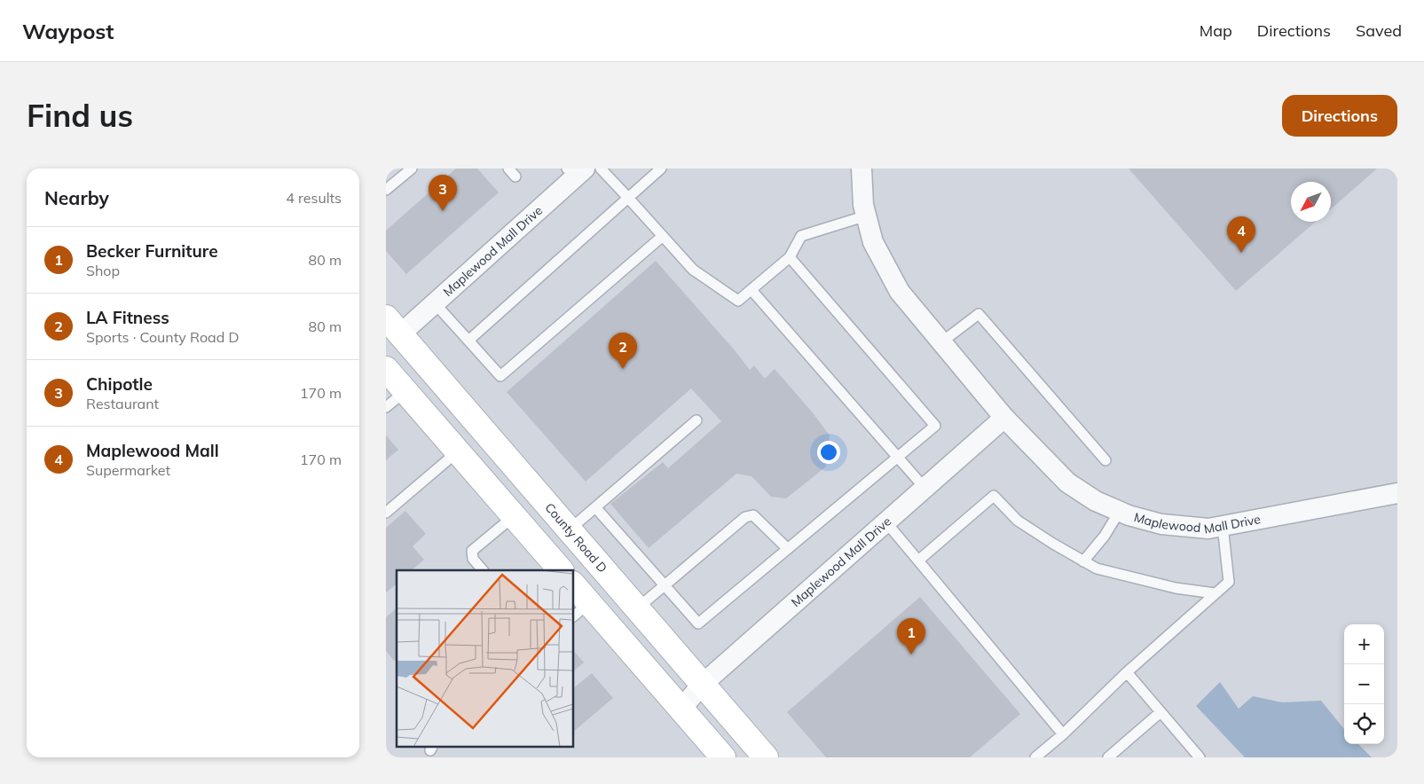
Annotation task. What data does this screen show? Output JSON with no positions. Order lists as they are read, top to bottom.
{
  "streets": {
    "street": ["Maplewood Mall Drive", "County Road D"]
  },
  "crossings": [
    ["Maplewood Mall Drive", "County Road D"]
  ],
  "north": "bottom left",
  "page": {
    "header": "Waypost",
    "nav": ["Map", "Directions", "Saved"],
    "buttons": "Directions",
    "title": "Find us",
    "heading": ["Nearby", "4 results"],
    "pins": [
      "3",
      "4",
      "2",
      "1"
    ],
    "list": [
      {
        "mark": "1",
        "name": "Becker Furniture",
        "note": "Shop",
        "value": "80 m"
      },
      {
        "mark": "2",
        "name": "LA Fitness",
        "note": "Sports · County Road D",
        "value": "80 m"
      },
      {
        "mark": "3",
        "name": "Chipotle",
        "note": "Restaurant",
        "value": "170 m"
      },
      {
        "mark": "4",
        "name": "Maplewood Mall",
        "note": "Supermarket",
        "value": "170 m"
      }
    ],
    "map_buttons": ["+", "−"]
  }
}
